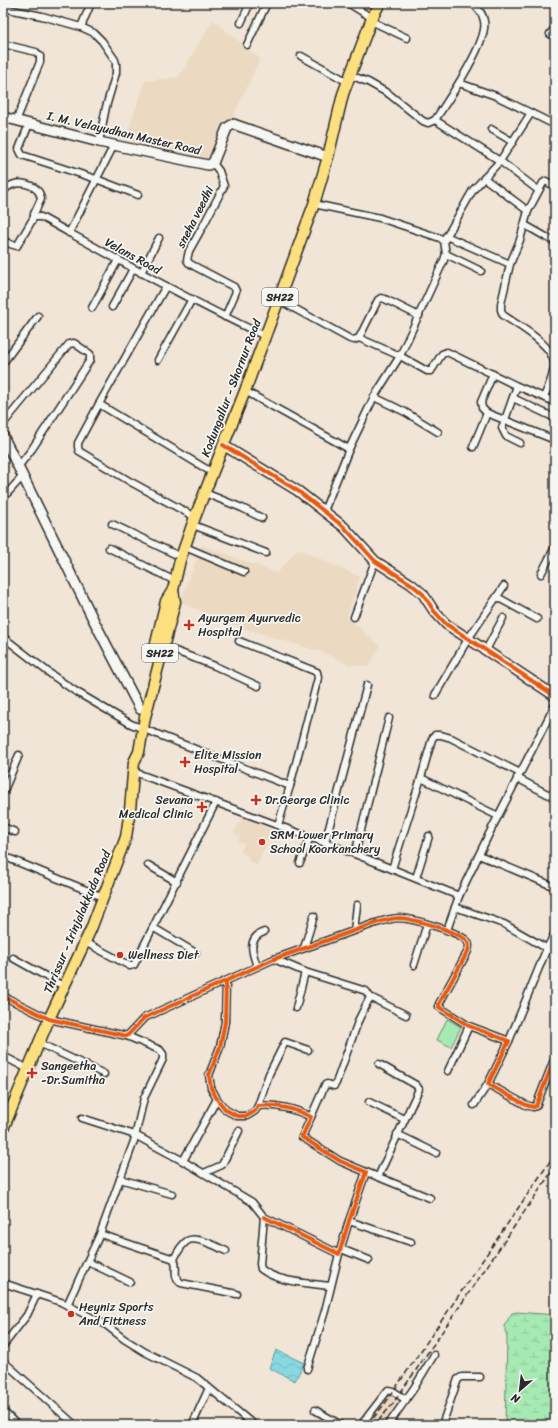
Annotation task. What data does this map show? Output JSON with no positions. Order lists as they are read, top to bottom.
{
  "streets": {
    "main road": ["SH22", "Kodungallur - Shornur Road", "Thrissur - Irinjalakkuda Road"],
    "street": ["I. M. Velayudhan Master Road", "sneha veedhi", "Velans Road"]
  },
  "crossings": [
    ["I. M. Velayudhan Master Road", "sneha veedhi"],
    ["I. M. Velayudhan Master Road", "Kodungallur - Shornur Road"],
    ["sneha veedhi", "Velans Road"],
    ["Velans Road", "Kodungallur - Shornur Road"],
    ["Kodungallur - Shornur Road", "Thrissur - Irinjalakkuda Road"]
  ],
  "places": {
    "health": [
      "Ayurgem Ayurvedic Hospital",
      "Elite Mission Hospital",
      "Dr.George Clinic",
      "Sevana Medical Clinic",
      "Sangeetha -Dr.Sumitha"
    ],
    "other": ["SRM Lower Primary School Koorkanchery", "Wellness Diet", "Heyniz Sports And Fittness"]
  },
  "north": "bottom left"
}
